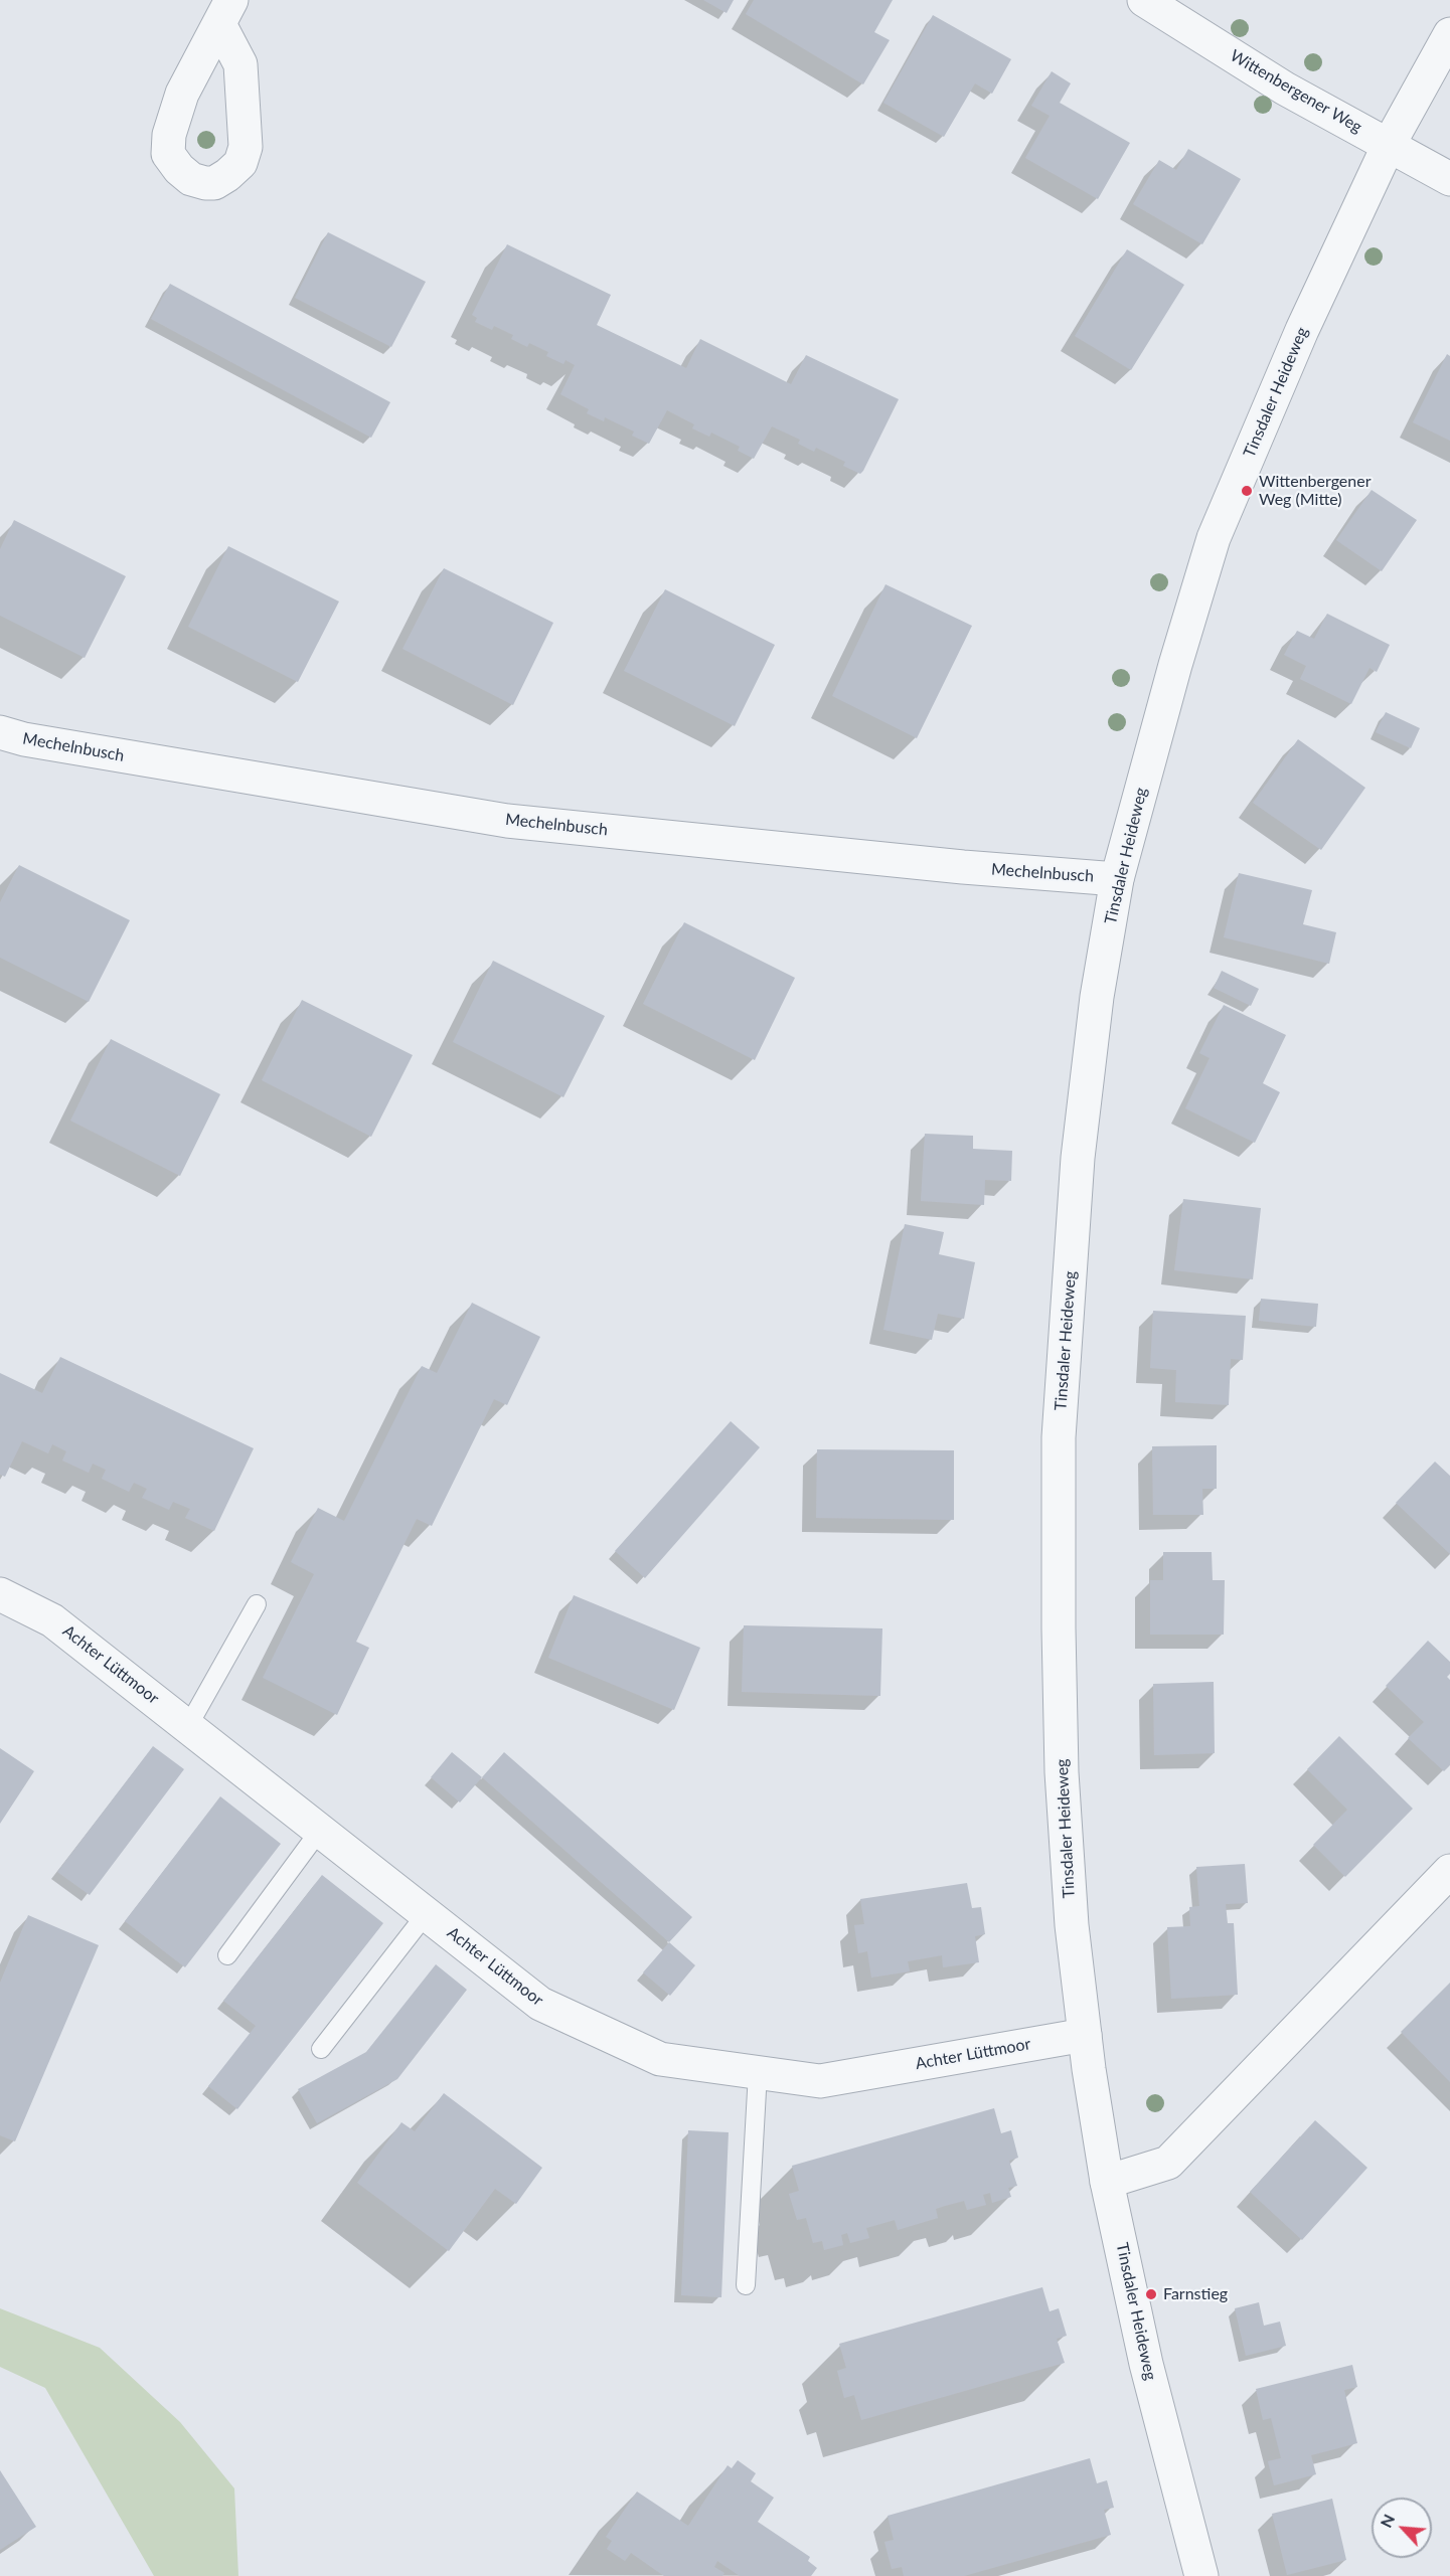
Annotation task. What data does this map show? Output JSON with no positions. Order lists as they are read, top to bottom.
{
  "streets": {
    "street": [
      "Wittenbergener Weg",
      "Tinsdaler Heideweg",
      "Mechelnbusch",
      "Achter Lüttmoor"
    ]
  },
  "crossings": [
    ["Wittenbergener Weg", "Tinsdaler Heideweg"],
    ["Tinsdaler Heideweg", "Mechelnbusch"],
    ["Tinsdaler Heideweg", "Achter Lüttmoor"]
  ],
  "places": ["Wittenbergener Weg (Mitte)", "Farnstieg"],
  "north": "top left"
}
